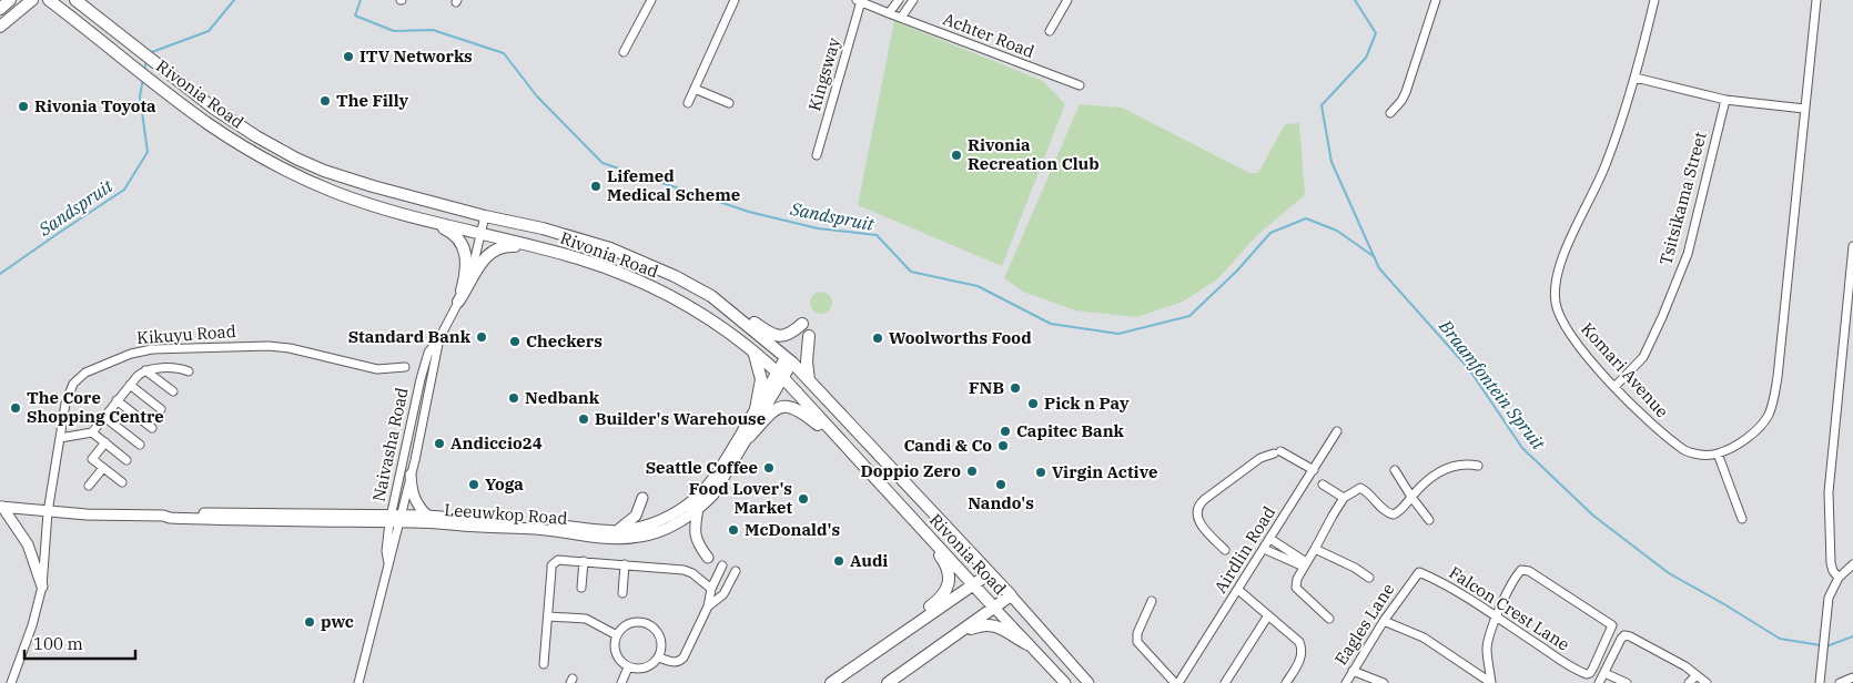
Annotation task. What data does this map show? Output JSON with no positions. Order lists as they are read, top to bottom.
{
  "streets": {
    "main road": ["Rivonia Road"],
    "street": [
      "Achter Road",
      "Kingsway",
      "Tsitsikama Street",
      "Kikuyu Road",
      "Komari Avenue",
      "Naivasha Road",
      "Leeuwkop Road",
      "Airdlin Road",
      "Falcon Crest Lane",
      "Eagles Lane"
    ]
  },
  "crossings": [
    ["Achter Road", "Kingsway"],
    ["Rivonia Road", "Naivasha Road"],
    ["Rivonia Road", "Leeuwkop Road"],
    ["Tsitsikama Street", "Komari Avenue"],
    ["Kikuyu Road", "Leeuwkop Road"],
    ["Naivasha Road", "Leeuwkop Road"],
    ["Falcon Crest Lane", "Eagles Lane"]
  ],
  "water": ["Sandspruit", "Braamfontein Spruit"],
  "places": [
    "ITV Networks",
    "The Filly",
    "Rivonia Toyota",
    "Rivonia Recreation Club",
    "Lifemed Medical Scheme",
    "Standard Bank",
    "Woolworths Food",
    "Checkers",
    "FNB",
    "Nedbank",
    "Pick n Pay",
    "The Core Shopping Centre",
    "Builder's Warehouse",
    "Capitec Bank",
    "Andiccio24",
    "Candi & Co",
    "Seattle Coffee",
    "Doppio Zero",
    "Virgin Active",
    "Yoga",
    "Nando's",
    "Food Lover's Market",
    "McDonald's",
    "Audi",
    "pwc"
  ],
  "scale_bar": "100 m"
}
